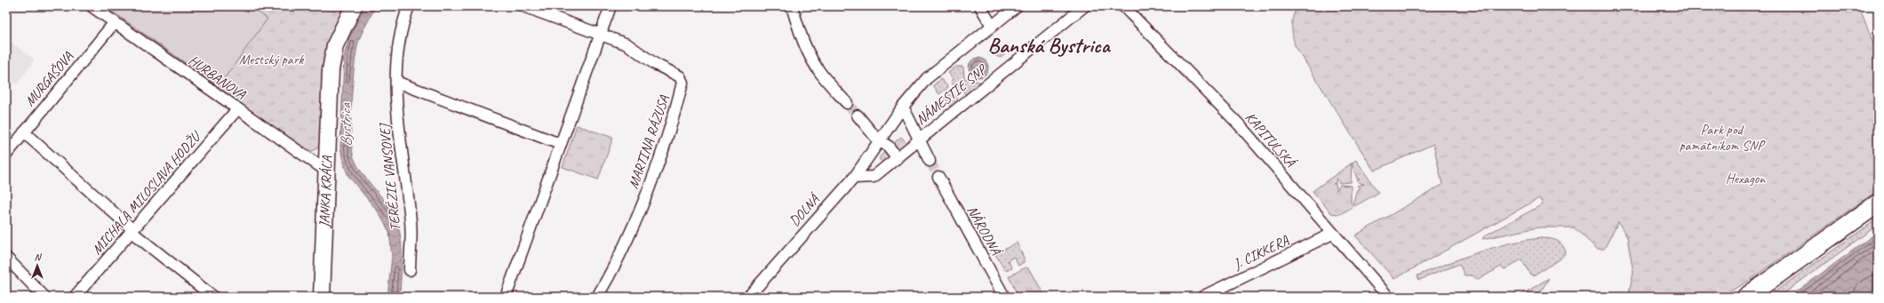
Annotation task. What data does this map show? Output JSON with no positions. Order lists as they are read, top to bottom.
{
  "streets": {
    "street": [
      "HURBANOVA",
      "MURGAŠOVA",
      "NÁMESTIE SNP",
      "KAPITULSKÁ",
      "MARTINA RÁZUSA",
      "TERÉZIE VANSOVEJ",
      "JANKA KRÁĽA",
      "MICHALA MILOSLAVA HODŽU",
      "DOLNÁ",
      "NÁRODNÁ",
      "J. CIKKERA"
    ]
  },
  "crossings": [
    ["HURBANOVA", "MURGAŠOVA"],
    ["HURBANOVA", "JANKA KRÁĽA"],
    ["HURBANOVA", "MICHALA MILOSLAVA HODŽU"],
    ["NÁMESTIE SNP", "DOLNÁ"],
    ["KAPITULSKÁ", "J. CIKKERA"]
  ],
  "districts": ["Banská Bystrica"],
  "water": ["Bystrica"],
  "parks": ["Mestský park", "Park pod pamätníkom SNP", "Hexagon"],
  "north": "top"
}
